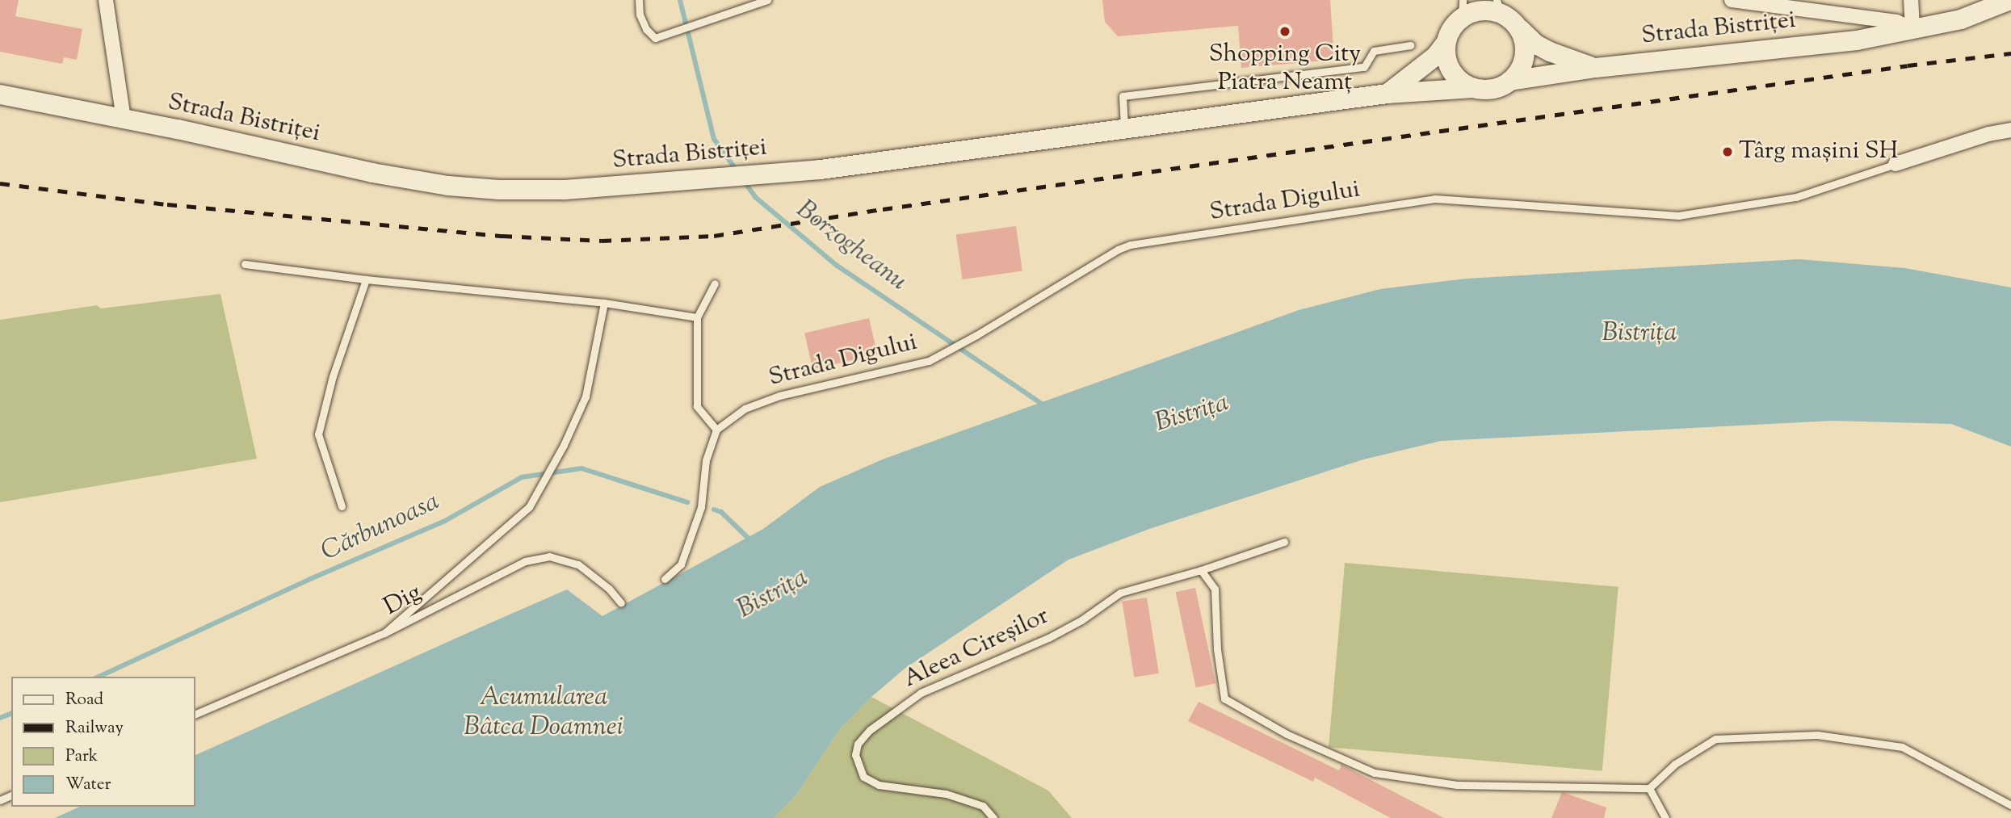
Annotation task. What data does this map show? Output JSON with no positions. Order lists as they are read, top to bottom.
{
  "streets": {
    "main road": ["Strada Bistriței"],
    "lane": ["Strada Digului", "Dig", "Aleea Cireșilor"]
  },
  "water": [
    "Borzogheanu",
    "Bistrița",
    "Cărbunoasa",
    "Acumularea Bâtca Doamnei"
  ],
  "places": ["Shopping City Piatra Neamț", "Târg mașini SH"],
  "legend": [
    "Road",
    "Railway",
    "Park",
    "Water"
  ]
}
